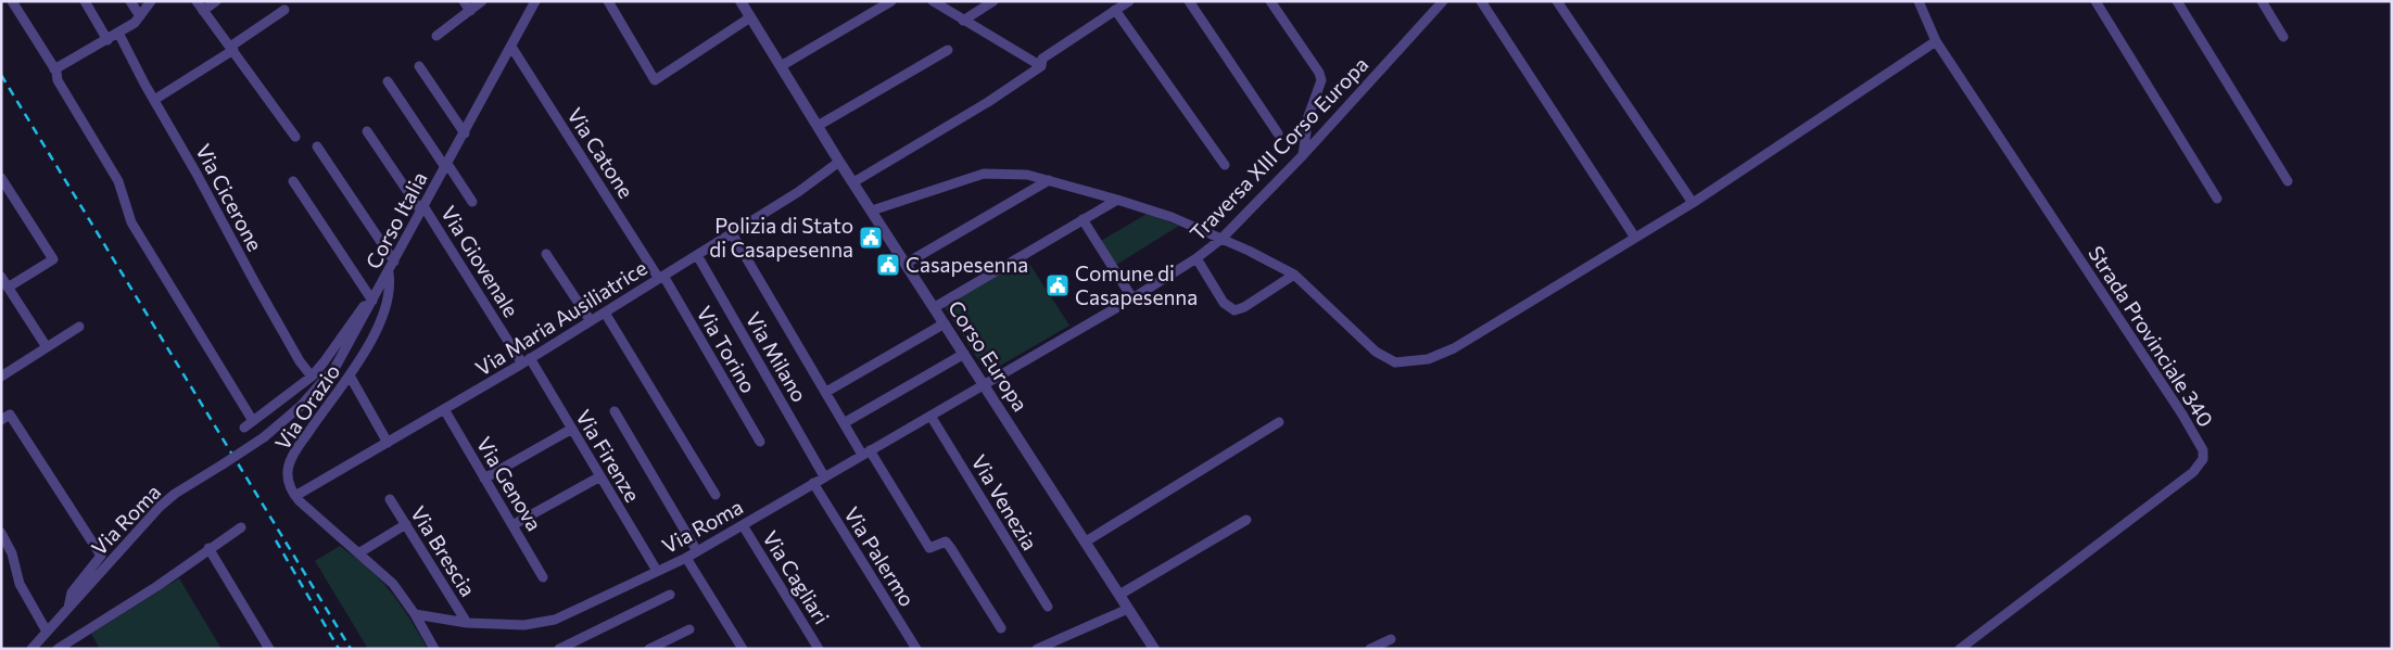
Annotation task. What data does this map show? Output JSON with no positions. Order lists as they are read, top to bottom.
{
  "streets": {
    "street": [
      "Traversa XIII Corso Europa",
      "Via Catone",
      "Via Cicerone",
      "Corso Italia",
      "Via Giovenale",
      "Via Maria Ausiliatrice",
      "Strada Provinciale 340",
      "Via Torino",
      "Corso Europa",
      "Via Milano",
      "Via Orazio",
      "Via Firenze",
      "Via Genova",
      "Via Venezia",
      "Via Roma",
      "Via Brescia",
      "Via Palermo",
      "Via Cagliari"
    ]
  },
  "crossings": [
    ["Traversa XIII Corso Europa", "Corso Europa"],
    ["Traversa XIII Corso Europa", "Via Roma"],
    ["Via Catone", "Corso Italia"],
    ["Via Catone", "Via Maria Ausiliatrice"],
    ["Via Catone", "Via Torino"],
    ["Corso Italia", "Via Giovenale"],
    ["Corso Italia", "Via Orazio"],
    ["Corso Italia", "Via Roma"],
    ["Via Giovenale", "Via Maria Ausiliatrice"],
    ["Via Giovenale", "Via Firenze"],
    ["Via Maria Ausiliatrice", "Via Torino"],
    ["Via Maria Ausiliatrice", "Corso Europa"],
    ["Via Maria Ausiliatrice", "Via Milano"],
    ["Via Maria Ausiliatrice", "Via Orazio"],
    ["Via Maria Ausiliatrice", "Via Firenze"],
    ["Via Maria Ausiliatrice", "Via Genova"],
    ["Corso Europa", "Via Roma"],
    ["Via Milano", "Via Roma"],
    ["Via Firenze", "Via Roma"],
    ["Via Venezia", "Via Roma"],
    ["Via Roma", "Via Brescia"],
    ["Via Roma", "Via Palermo"],
    ["Via Roma", "Via Cagliari"]
  ],
  "places": {
    "public building": ["Polizia di Stato di Casapesenna", "Casapesenna", "Comune di Casapesenna"]
  }
}
